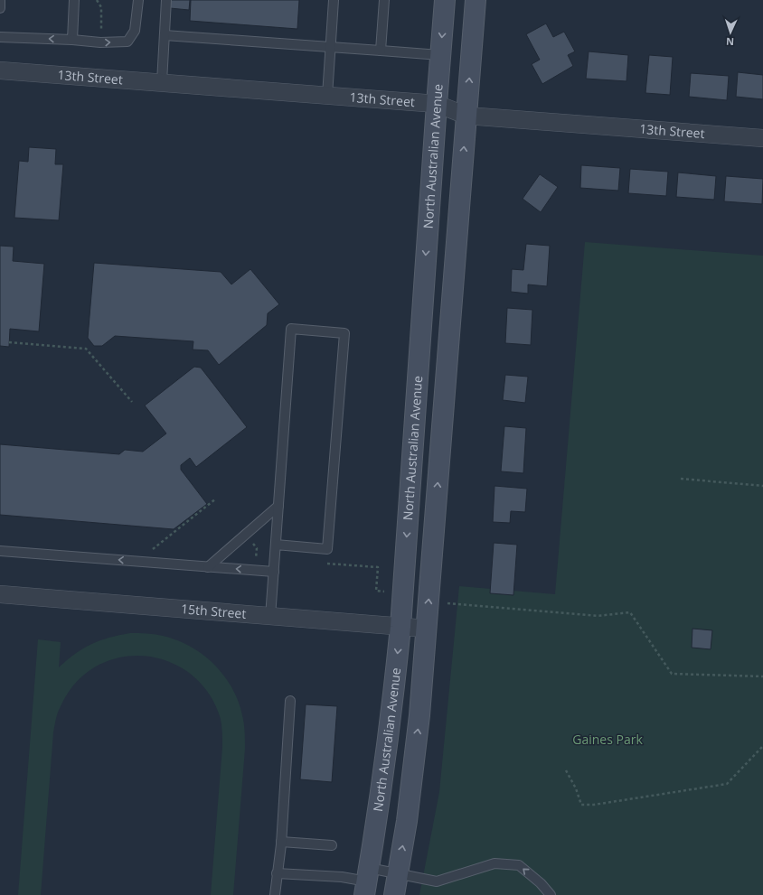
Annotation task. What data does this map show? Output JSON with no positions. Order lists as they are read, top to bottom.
{
  "streets": {
    "main road": ["North Australian Avenue"],
    "street": ["13th Street", "15th Street"]
  },
  "crossings": [
    ["13th Street", "North Australian Avenue"],
    ["North Australian Avenue", "15th Street"]
  ],
  "parks": ["Gaines Park"],
  "north": "bottom"
}
